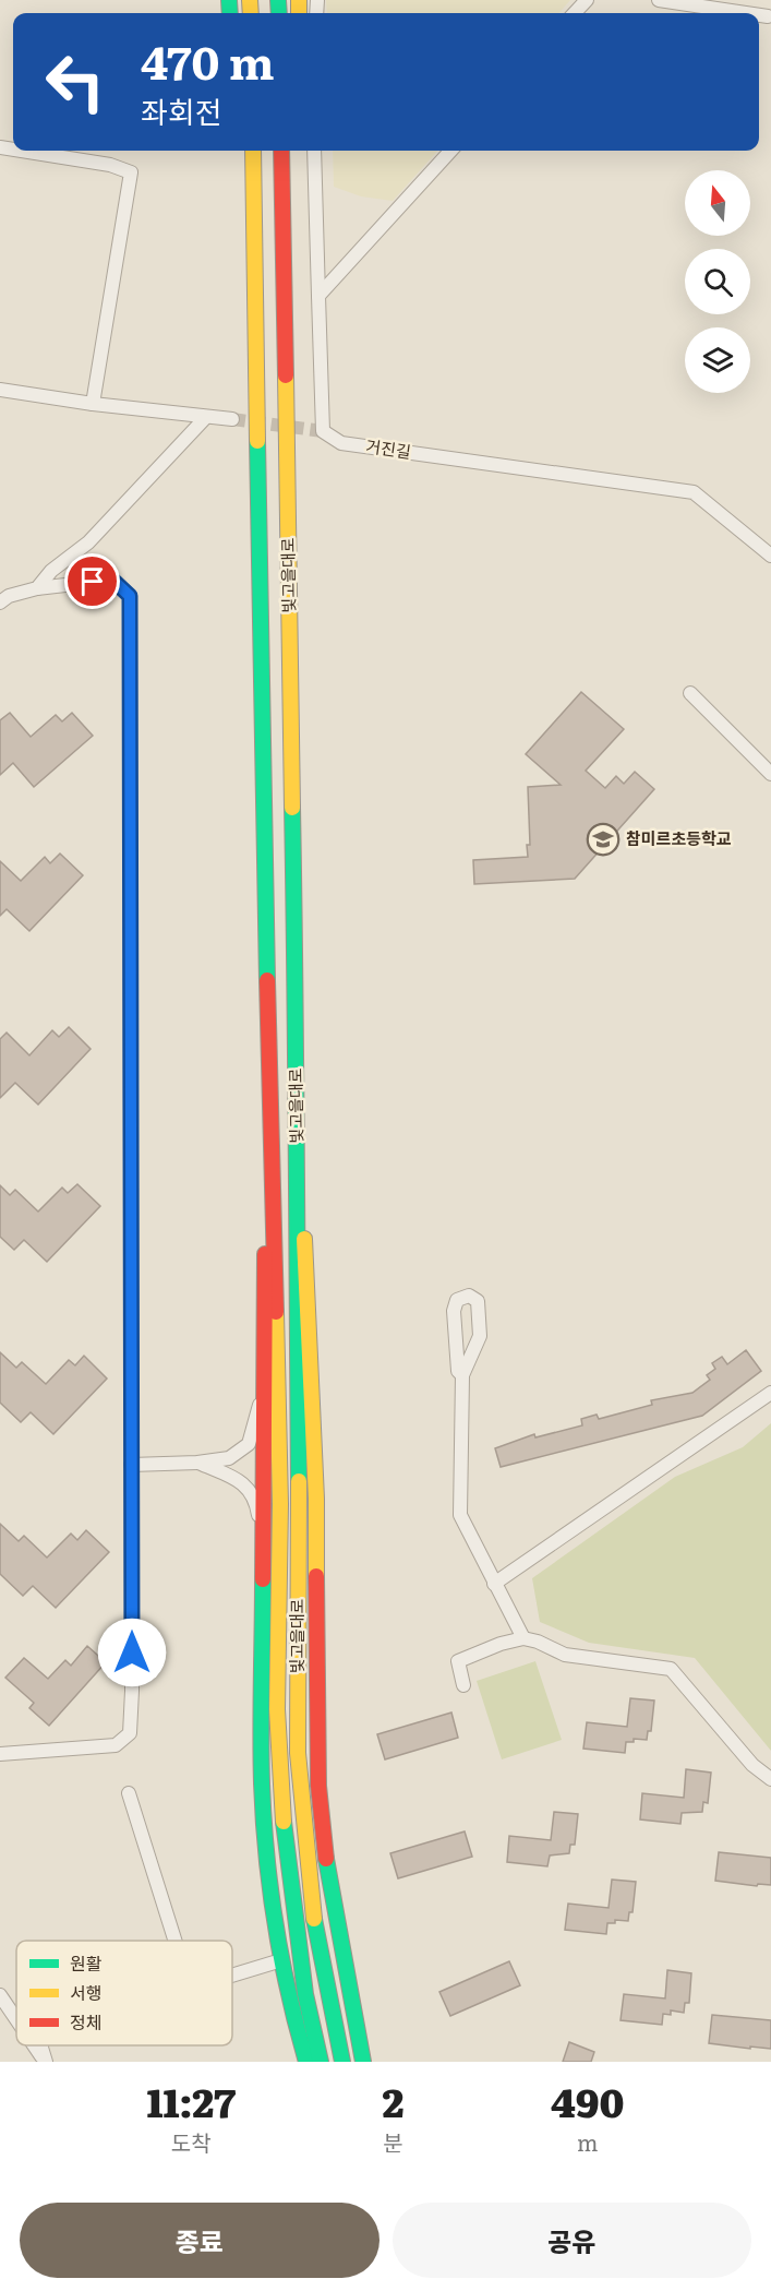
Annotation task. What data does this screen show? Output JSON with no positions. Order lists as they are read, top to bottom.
{
  "streets": {
    "main road": ["빛고을대로"],
    "street": ["거진길"]
  },
  "places": {
    "school or university": ["참미르초등학교"]
  },
  "legend": ["원활", "서행", "정체"],
  "north": "top",
  "page": {
    "turn": ["470 m", "좌회전"],
    "eta": [
      "11:27",
      "도착",
      "2",
      "분",
      "490",
      "m"
    ],
    "buttons": ["종료", "공유"]
  }
}
